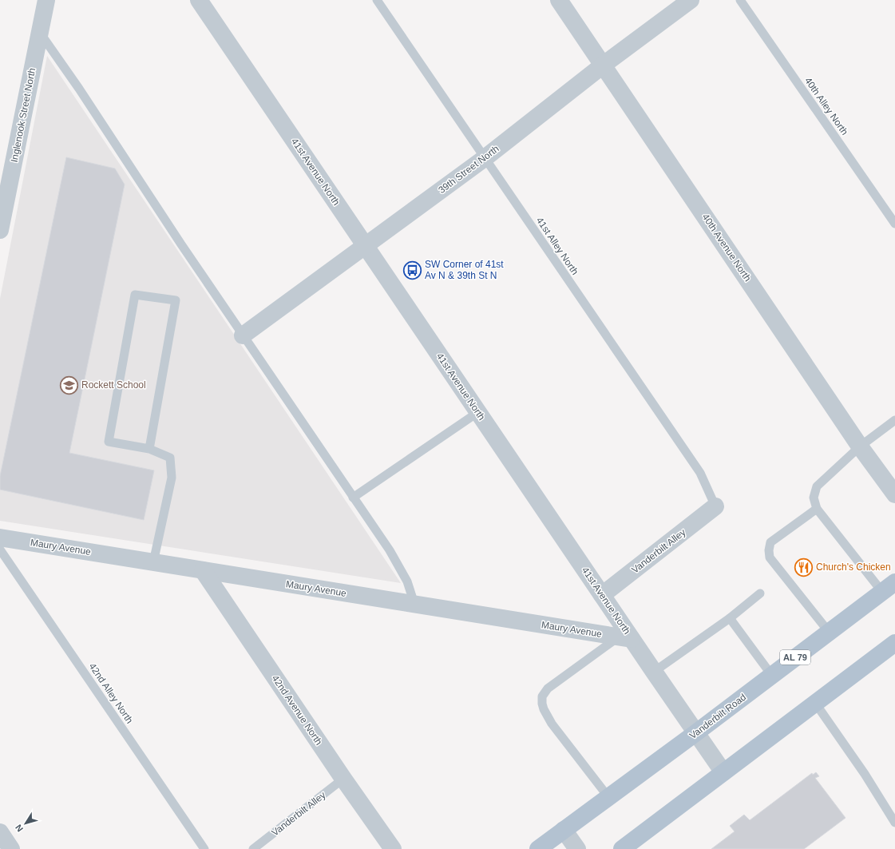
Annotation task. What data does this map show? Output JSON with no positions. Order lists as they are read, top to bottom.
{
  "streets": {
    "main road": ["AL 79", "Vanderbilt Road"],
    "street": [
      "Inglenook Street North",
      "39th Street North",
      "41st Avenue North",
      "40th Avenue North",
      "Maury Avenue",
      "Vanderbilt Alley",
      "42nd Avenue North"
    ],
    "lane": ["40th Alley North", "41st Alley North", "42nd Alley North"]
  },
  "crossings": [
    ["39th Street North", "41st Avenue North"],
    ["39th Street North", "41st Alley North"],
    ["39th Street North", "40th Avenue North"],
    ["41st Avenue North", "Maury Avenue"],
    ["41st Avenue North", "Vanderbilt Alley"],
    ["41st Avenue North", "Vanderbilt Road"],
    ["41st Alley North", "Vanderbilt Alley"],
    ["Maury Avenue", "42nd Avenue North"],
    ["Vanderbilt Alley", "42nd Avenue North"]
  ],
  "places": {
    "bus stop": ["SW Corner of 41st Av N & 39th St N"],
    "school or university": ["Rockett School"],
    "restaurant": ["Church's Chicken"]
  },
  "north": "bottom left"
}
